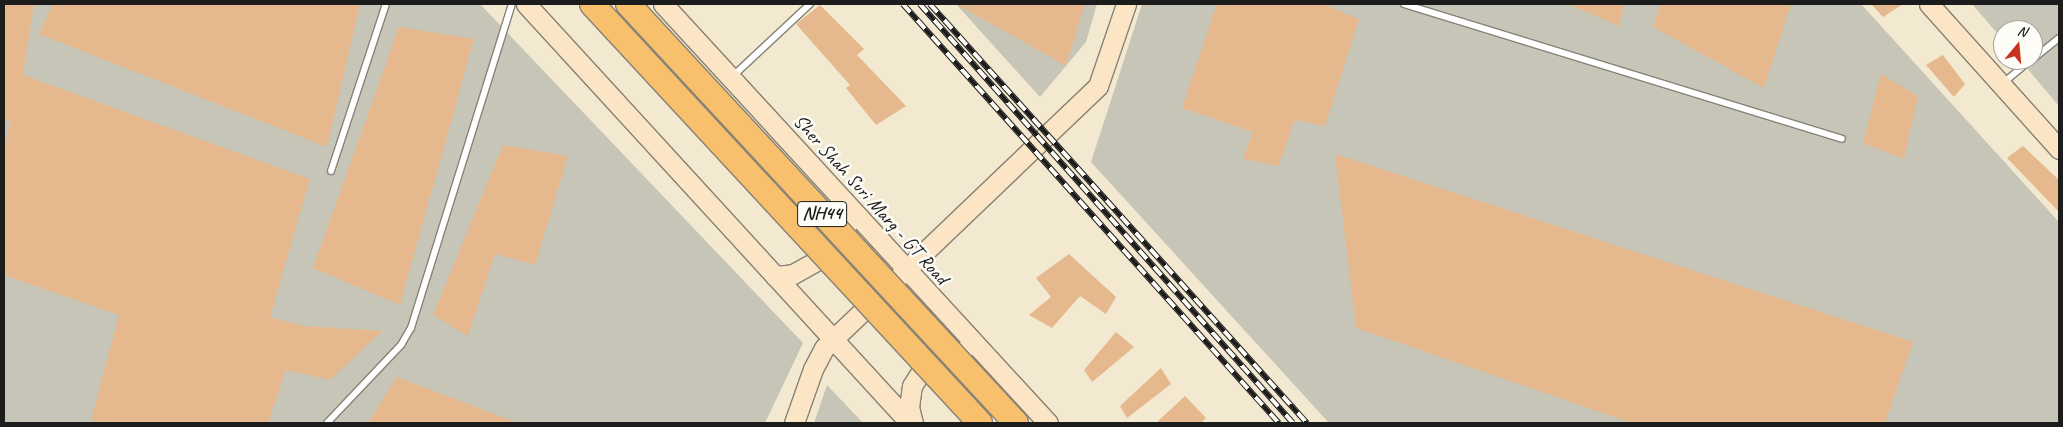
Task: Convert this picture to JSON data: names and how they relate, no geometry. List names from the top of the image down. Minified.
{"streets":{"highway":["NH44"],"street":["Sher Shah Suri Marg - GT Road"]},"north":"top"}
